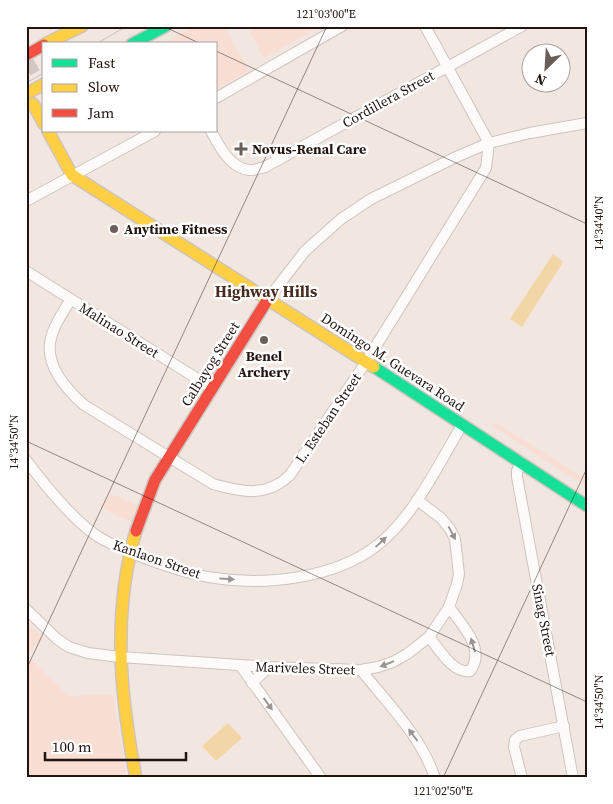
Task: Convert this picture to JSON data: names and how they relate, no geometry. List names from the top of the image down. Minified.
{"streets":{"main road":["Domingo M. Guevara Road","Calbayog Street"],"street":["Cordillera Street","Malinao Street","L. Esteban Street","Kanlaon Street","Sinag Street","Mariveles Street"]},"crossings":[["Malinao Street","Calbayog Street"],["Malinao Street","L. Esteban Street"],["Domingo M. Guevara Road","Calbayog Street"],["Domingo M. Guevara Road","L. Esteban Street"],["Domingo M. Guevara Road","Kanlaon Street"],["Domingo M. Guevara Road","Sinag Street"],["Calbayog Street","L. Esteban Street"],["Calbayog Street","Kanlaon Street"],["Calbayog Street","Mariveles Street"],["Kanlaon Street","Mariveles Street"]],"one_way":["Kanlaon Street"],"districts":["Highway Hills"],"places":{"health":["Novus-Renal Care"],"other":["Anytime Fitness","Benel Archery"]},"legend":["Fast","Slow","Jam"],"scale_bar":"100 m","north":"bottom left","coordinates":["121°03'00\"E","14°34'40\"N","14°34'50\"N","121°02'50\"E"]}
